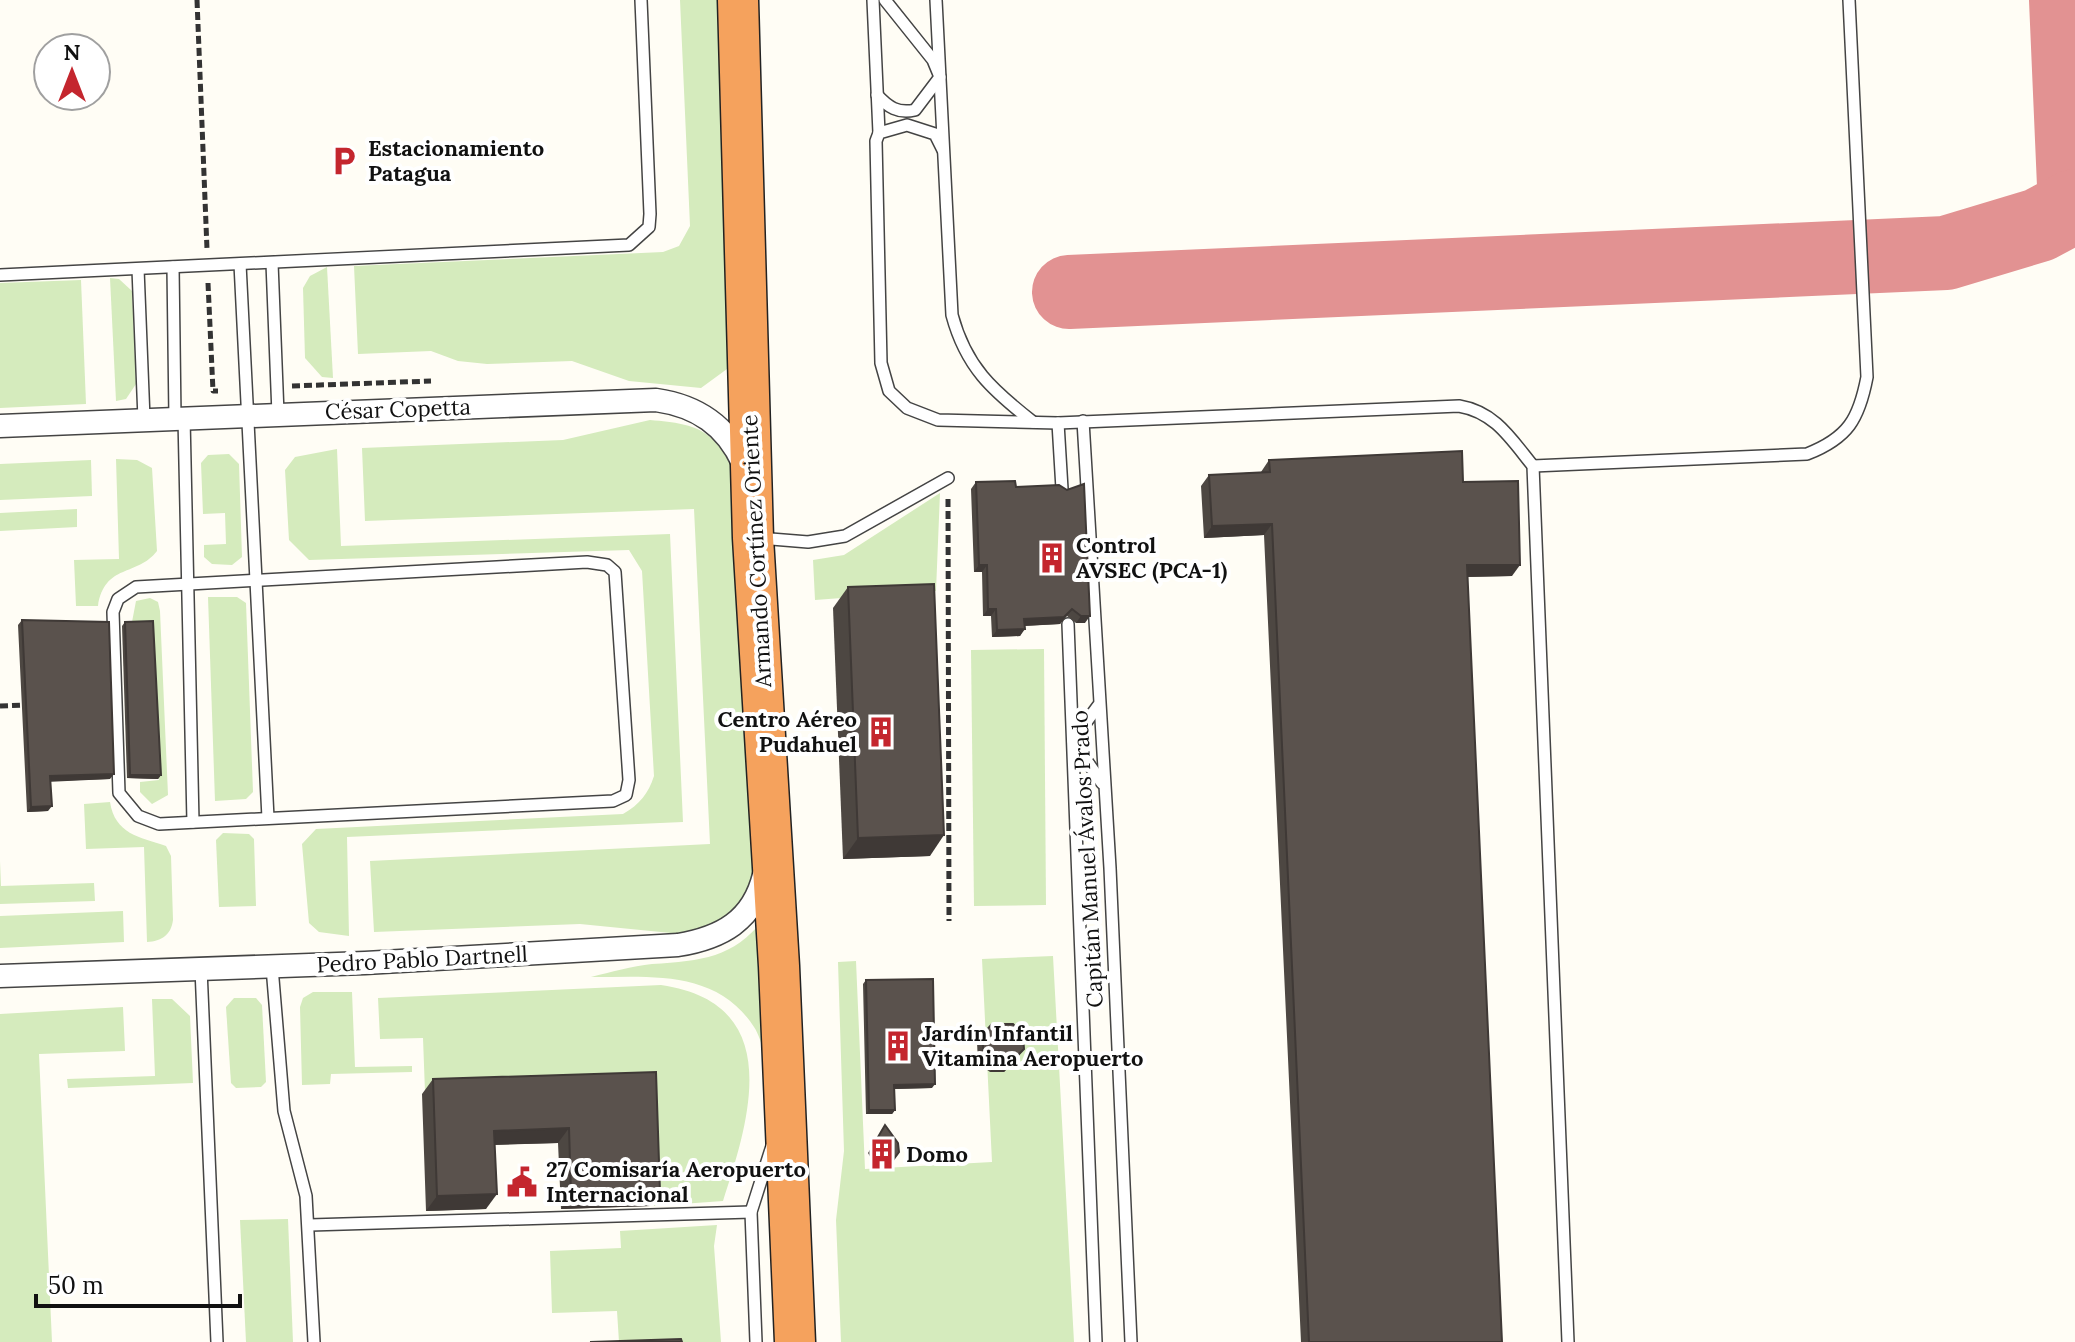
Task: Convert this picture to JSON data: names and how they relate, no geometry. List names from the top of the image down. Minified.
{"streets":{"highway":["Armando Cortínez Oriente"],"street":["César Copetta","Pedro Pablo Dartnell"],"lane":["Capitán Manuel Ávalos Prado"]},"crossings":[["César Copetta","Armando Cortínez Oriente"],["Armando Cortínez Oriente","Pedro Pablo Dartnell"]],"places":{"parking":["Estacionamiento Patagua"],"building":["Control AVSEC (PCA-1)","Centro Aéreo Pudahuel","Jardín Infantil Vitamina Aeropuerto","Domo"],"public building":["27 Comisaría Aeropuerto Internacional"]},"scale_bar":"50 m","north":"top"}
